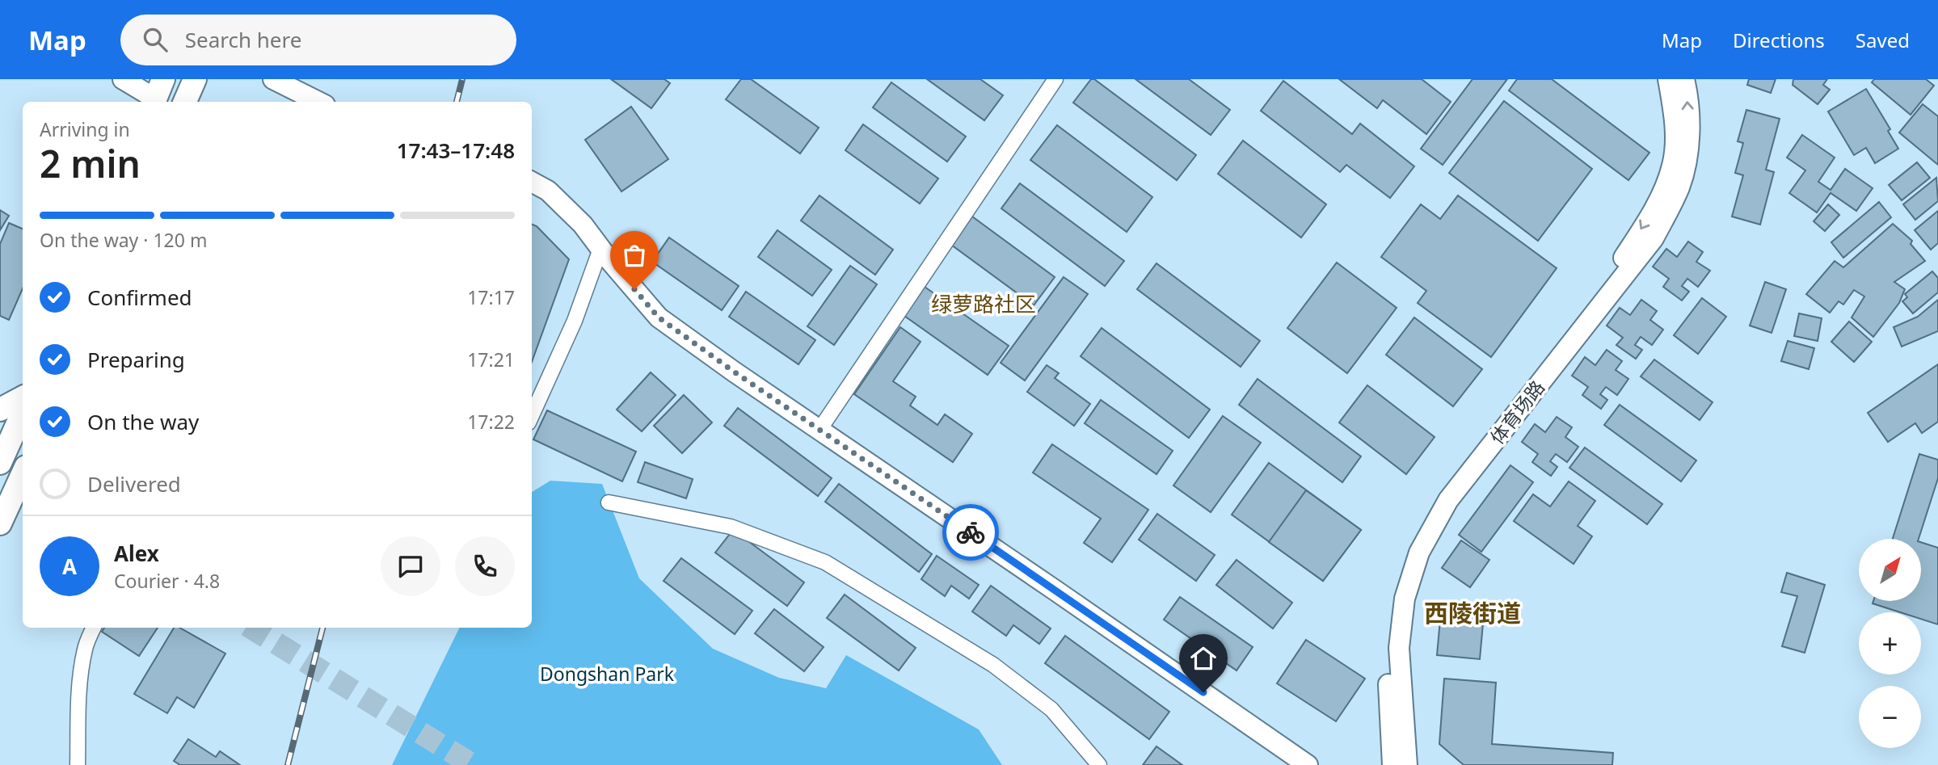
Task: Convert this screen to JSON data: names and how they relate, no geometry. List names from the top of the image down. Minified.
{"streets":{"main road":["体育场路"]},"districts":["绿萝路社区","西陵街道"],"parks":["Dongshan Park"],"north":"top right","page":{"header":"Map","search":"Search here","nav":["Map","Directions","Saved"],"heading":["2 min","Arriving in","17:43–17:48"],"panel":["Alex","Courier · 4.8"],"bar":"On the way · 120 m","list":[["Confirmed","17:17"],["Preparing","17:21"],["On the way","17:22"],"Delivered"],"round":"A","map_buttons":["+","−"]}}
